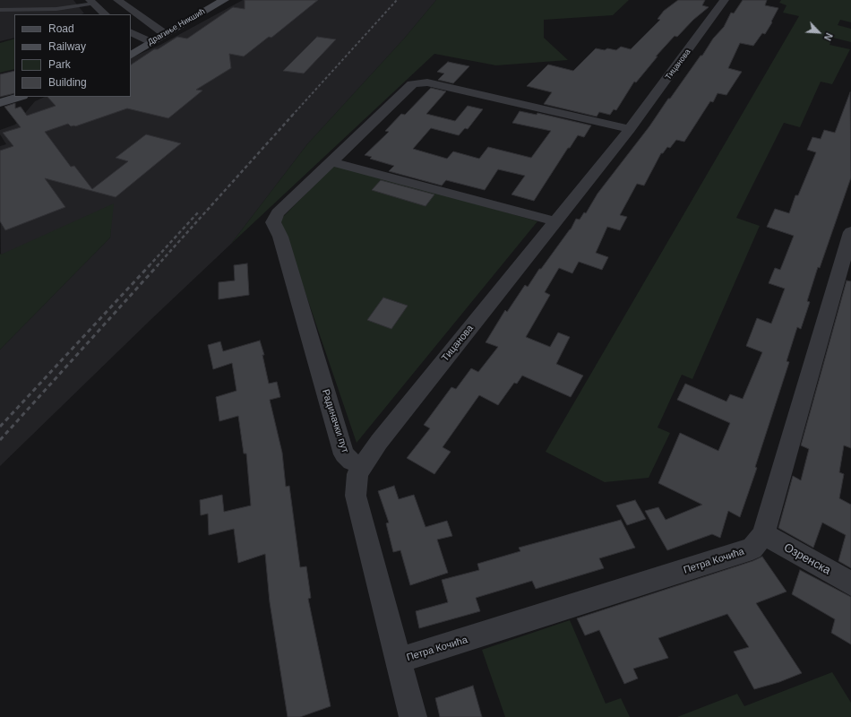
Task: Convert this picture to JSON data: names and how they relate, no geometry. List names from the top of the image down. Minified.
{"streets":{"street":["Драгиње Никшић","Тицанова","Радиначки пут","Озренска","Петра Кочића"]},"crossings":[["Тицанова","Радиначки пут"],["Озренска","Петра Кочића"]],"legend":["Road","Railway","Park","Building"],"north":"bottom right"}
